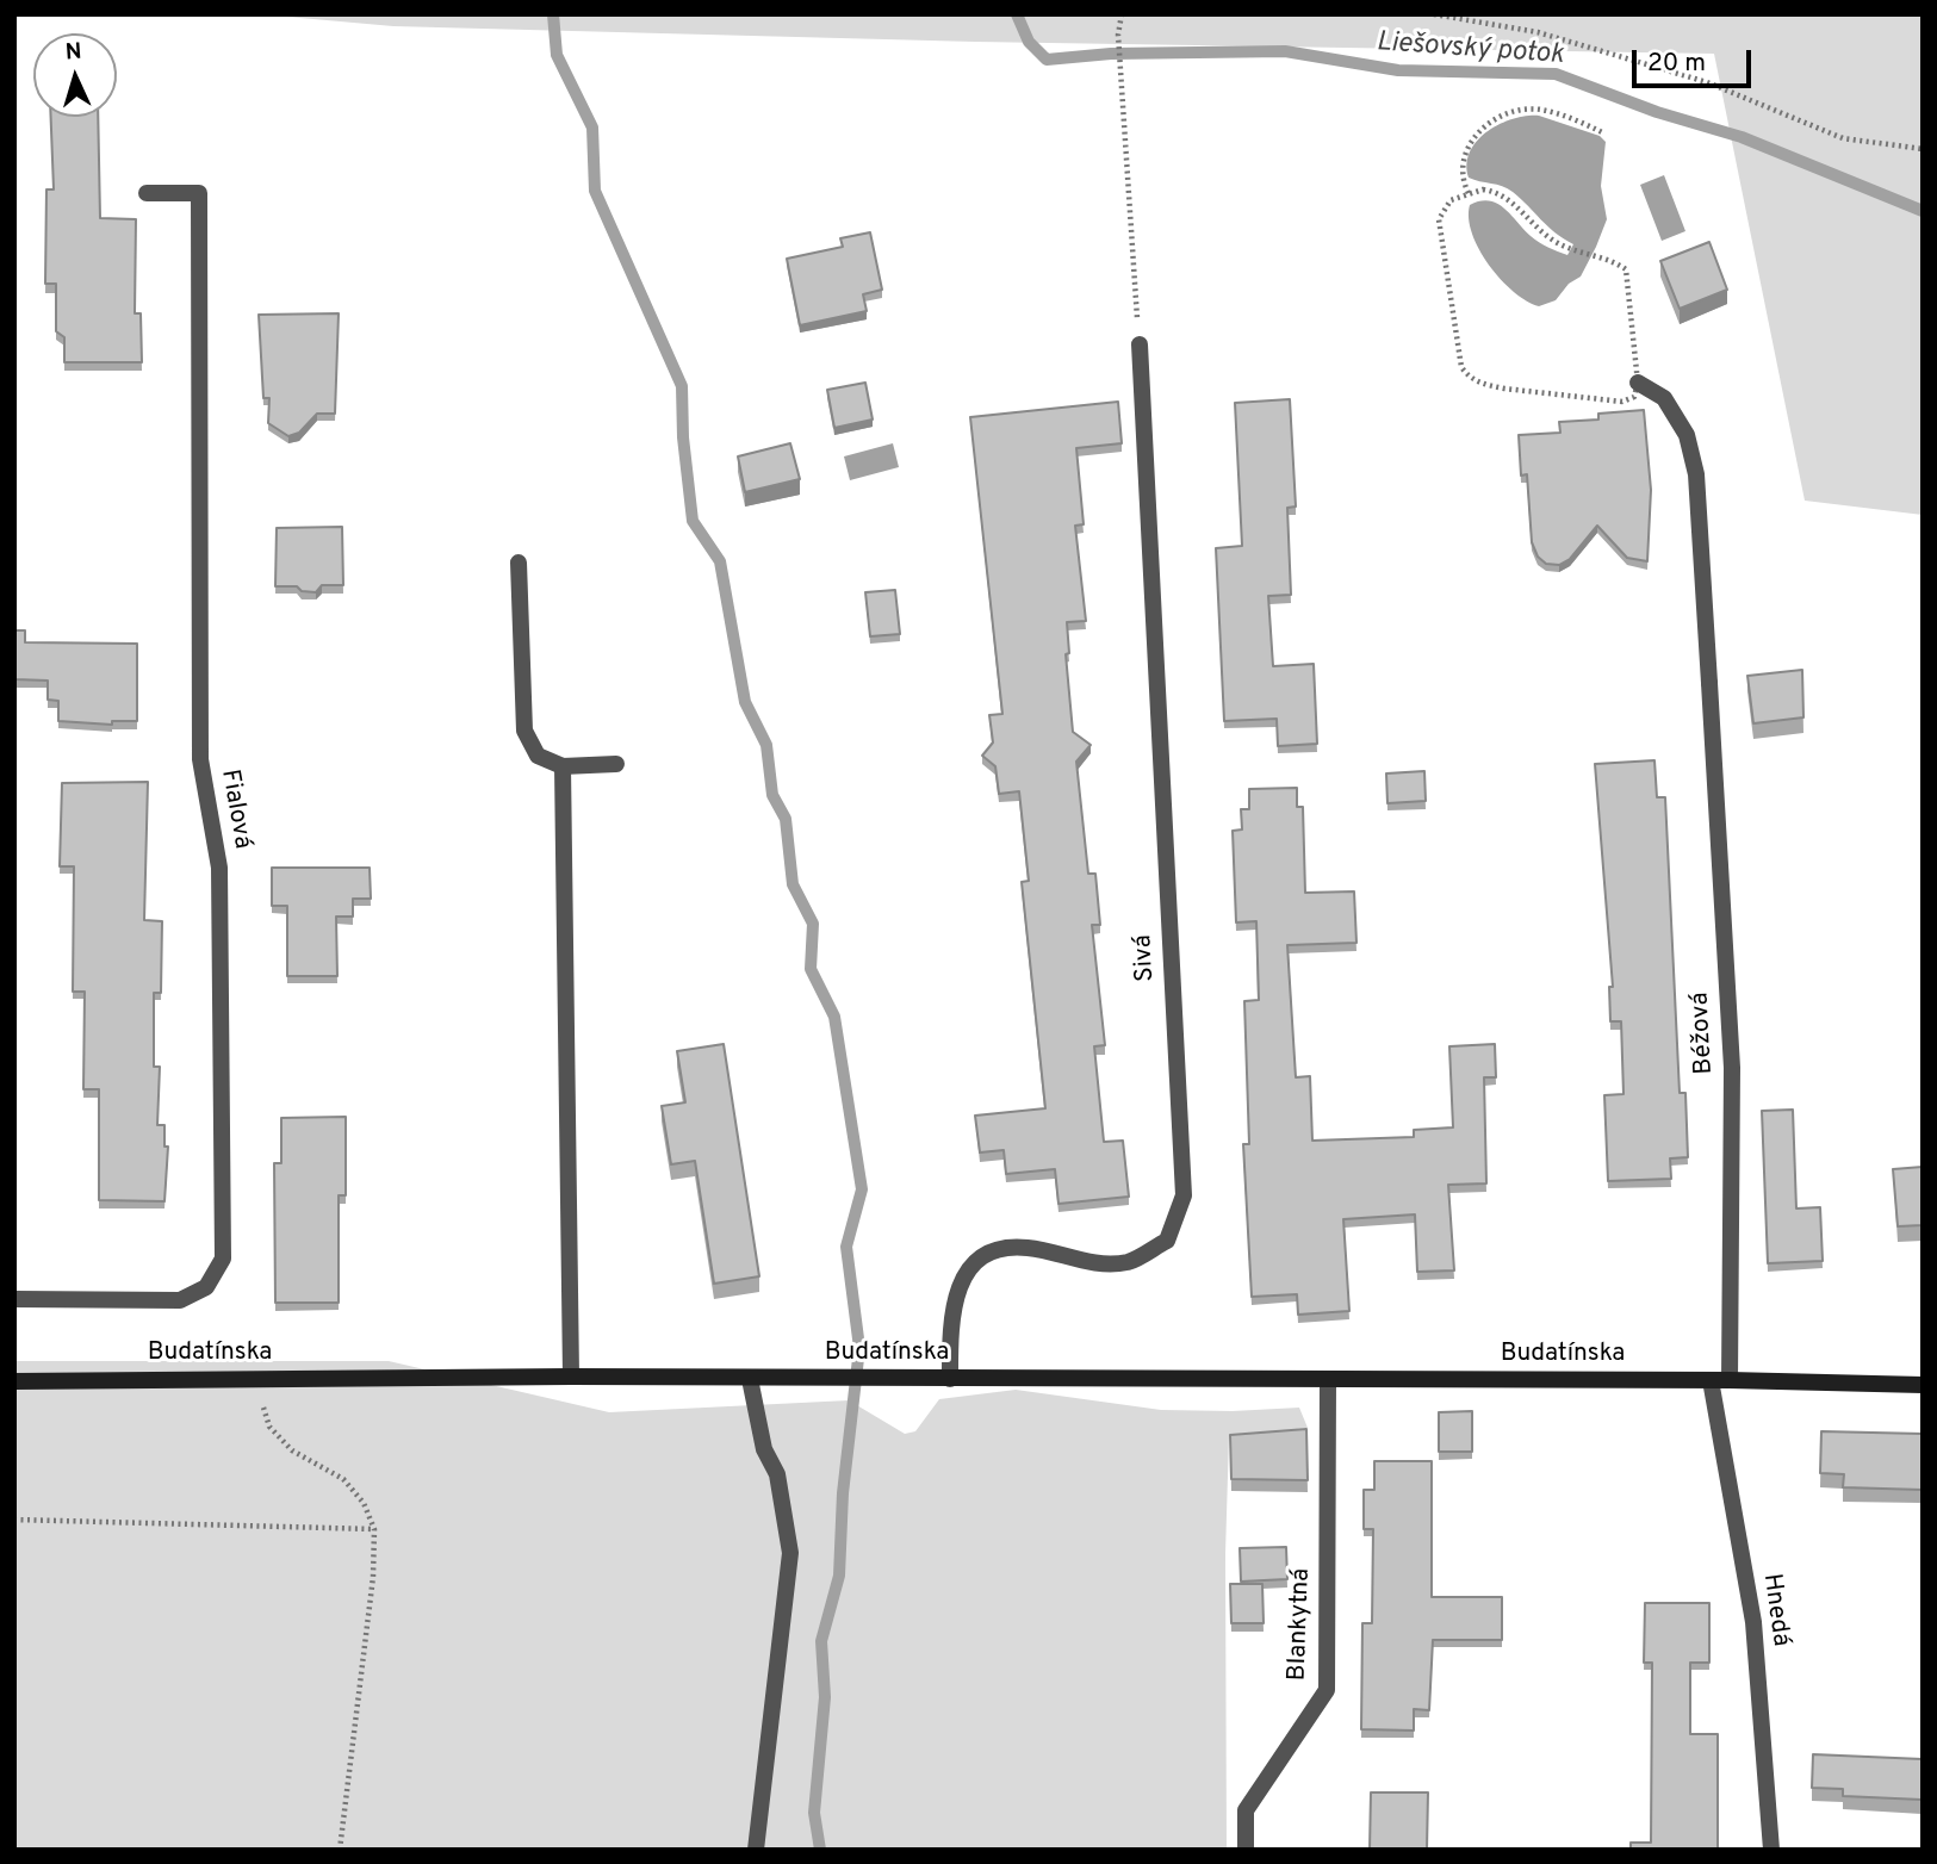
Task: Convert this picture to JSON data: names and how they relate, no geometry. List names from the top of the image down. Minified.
{"streets":{"street":["Fialová","Sivá","Béžová","Budatínska","Hnedá","Blankytná"]},"crossings":[["Sivá","Budatínska"],["Béžová","Budatínska"],["Budatínska","Hnedá"],["Budatínska","Blankytná"]],"water":["Liešovský potok"],"scale_bar":"20 m","north":"top"}
